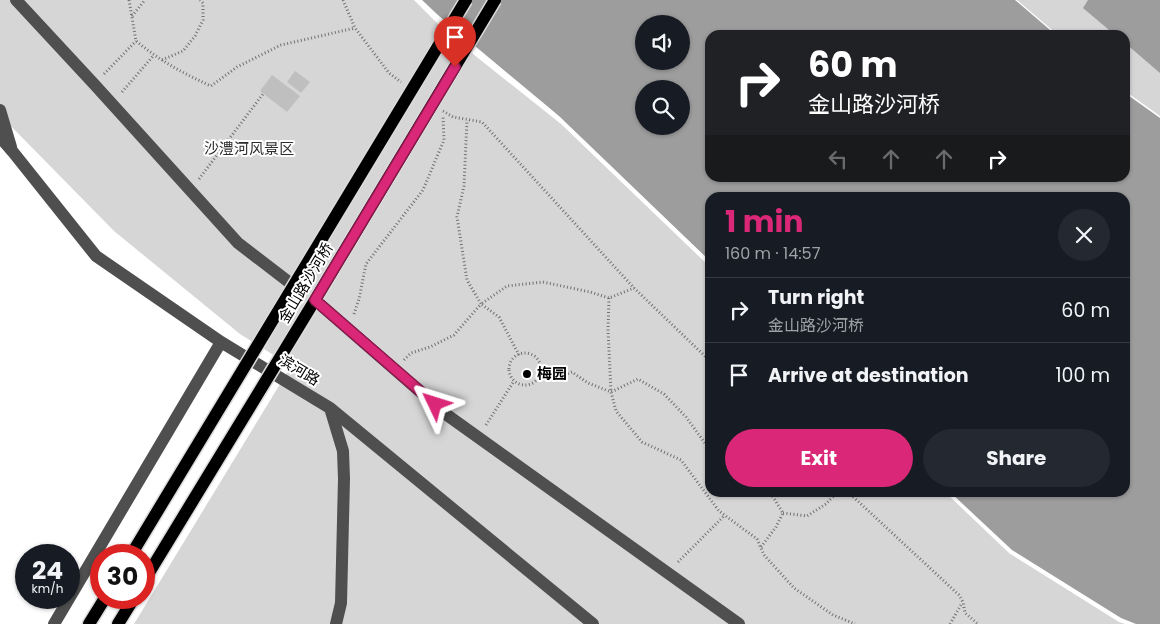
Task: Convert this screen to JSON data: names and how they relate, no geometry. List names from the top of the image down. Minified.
{"streets":{"main road":["金山路沙河桥"],"street":["滨河路"]},"parks":["沙澧河风景区"],"places":["梅园"],"page":{"turn":["60 m","金山路沙河桥"],"heading":["1 min","160 m · 14:57"],"list":[{"name":"Turn right","note":"金山路沙河桥","value":"60 m"},{"name":"Arrive at destination","value":"100 m"}],"buttons":["Exit","Share"],"speed":"24 km/h","limit":"30"}}
